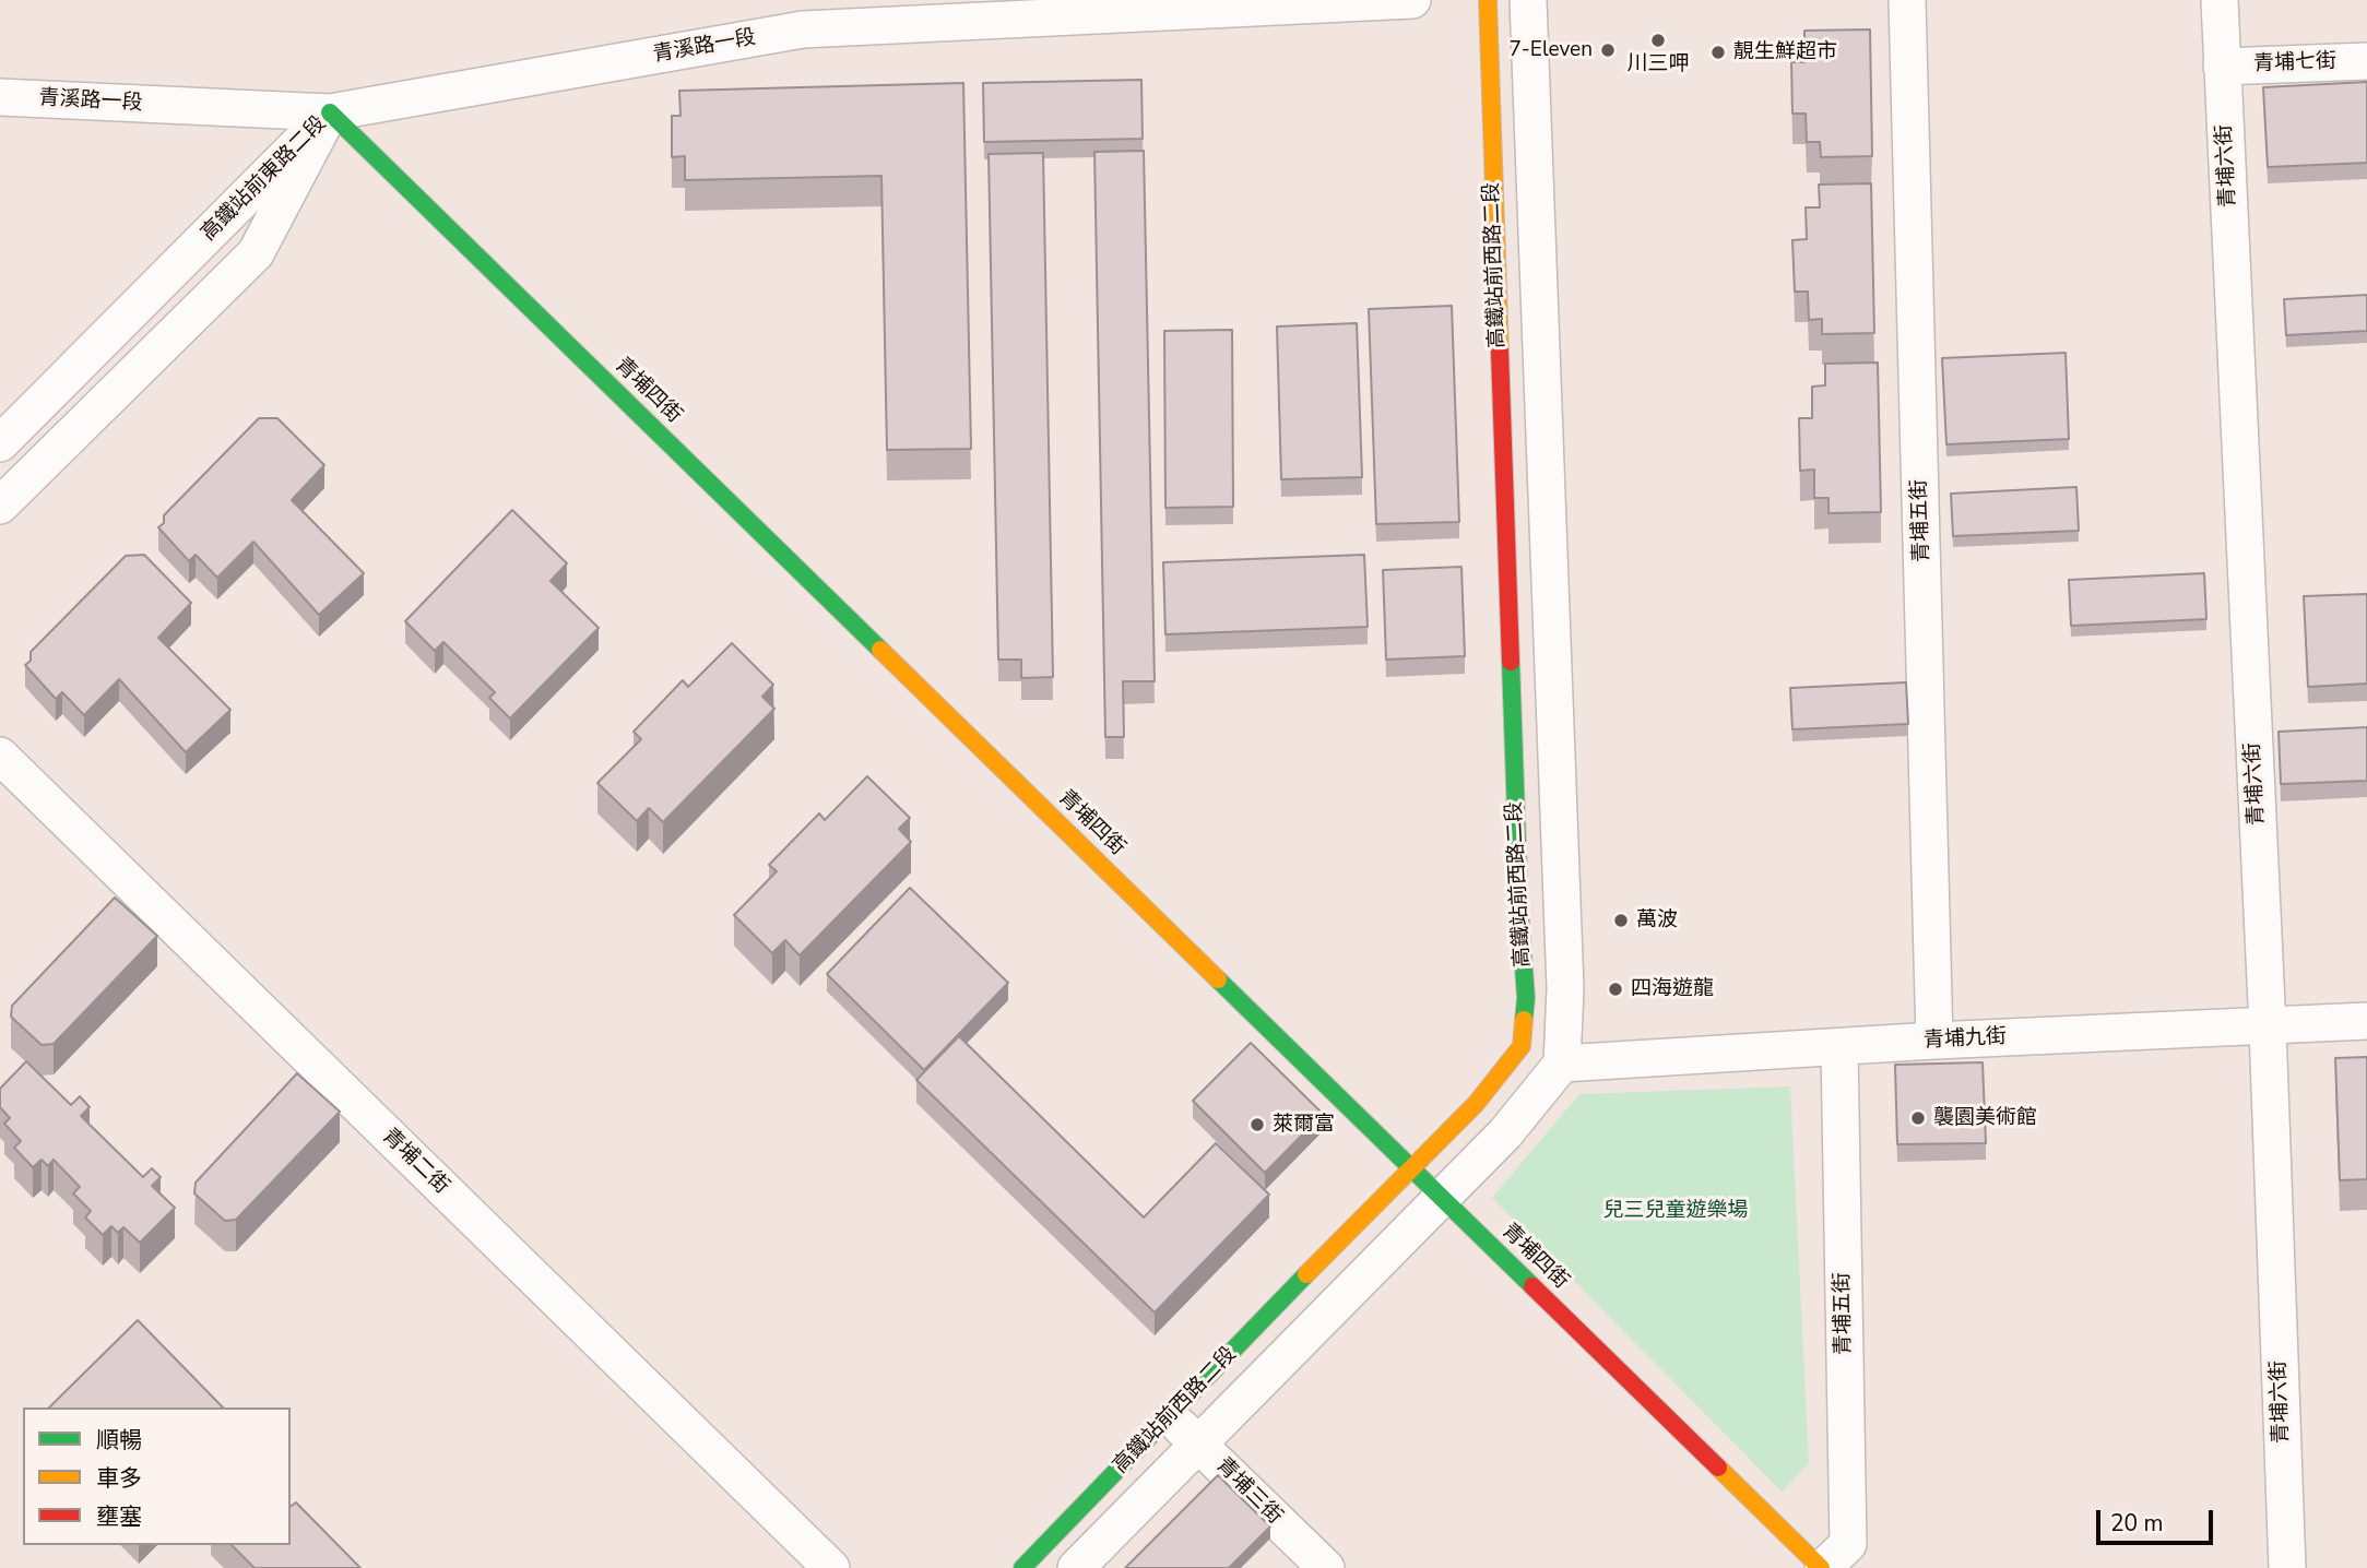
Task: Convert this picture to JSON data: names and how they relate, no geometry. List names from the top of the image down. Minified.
{"streets":{"street":["青溪路一段","青埔七街","青埔六街","高鐵站前東路二段","高鐵站前西路二段","青埔四街","青埔五街","青埔九街","青埔二街","青埔三街"]},"crossings":[["青溪路一段","高鐵站前東路二段"],["青溪路一段","青埔四街"],["青埔七街","青埔六街"],["青埔六街","青埔九街"],["高鐵站前東路二段","青埔四街"],["高鐵站前西路二段","青埔四街"],["高鐵站前西路二段","青埔九街"],["高鐵站前西路二段","青埔三街"],["青埔四街","青埔五街"],["青埔五街","青埔九街"]],"parks":["兒三兒童遊樂場"],"places":["川三呷","7-Eleven","靚生鮮超市","萬波","四海遊龍","襲園美術館","萊爾富"],"legend":["順暢","車多","壅塞"],"scale_bar":"20 m"}
